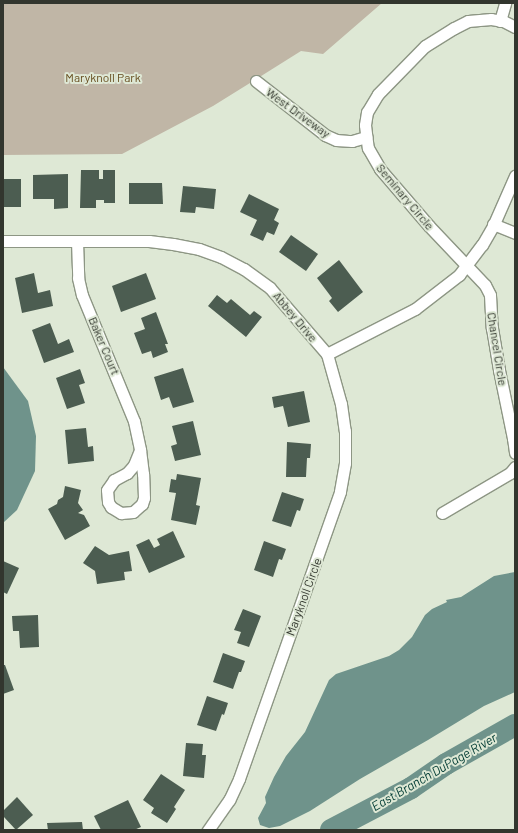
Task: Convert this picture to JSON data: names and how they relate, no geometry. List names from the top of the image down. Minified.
{"streets":{"street":["West Driveway","Seminary Circle","Abbey Drive","Baker Court","Chancel Circle","Maryknoll Circle"]},"crossings":[["West Driveway","Seminary Circle"],["Seminary Circle","Abbey Drive"],["Seminary Circle","Chancel Circle"],["Abbey Drive","Baker Court"],["Abbey Drive","Chancel Circle"],["Abbey Drive","Maryknoll Circle"]],"water":["East Branch DuPage River"],"parks":["Maryknoll Park"]}
